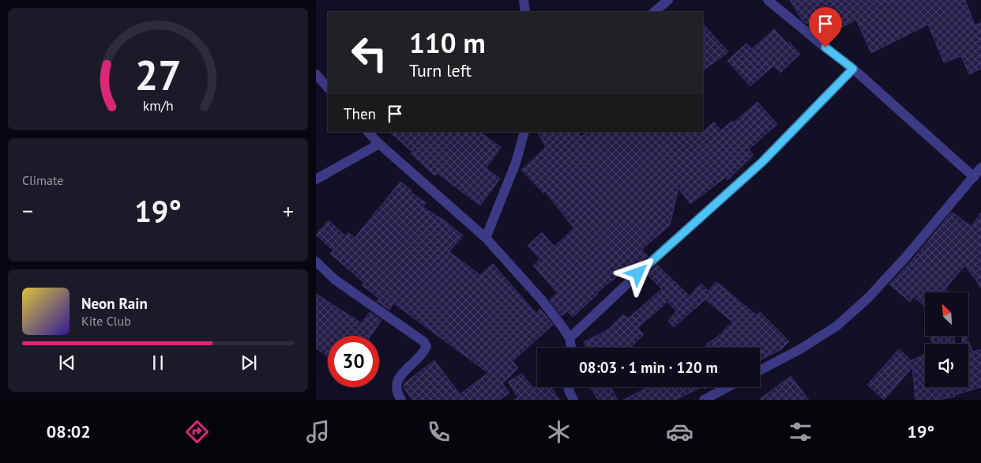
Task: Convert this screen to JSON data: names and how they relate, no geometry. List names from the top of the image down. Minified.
{"north":"top left","page":{"turn":["110 m","Turn left"],"then":"Then","tile":"Climate","heat":["−","19°","+"],"song":["Neon Rain","Kite Club"],"limit":"30","trip":"08:03 · 1 min · 120 m","tabs":["08:02","19°"],"gauge":["27","km/h"]}}
